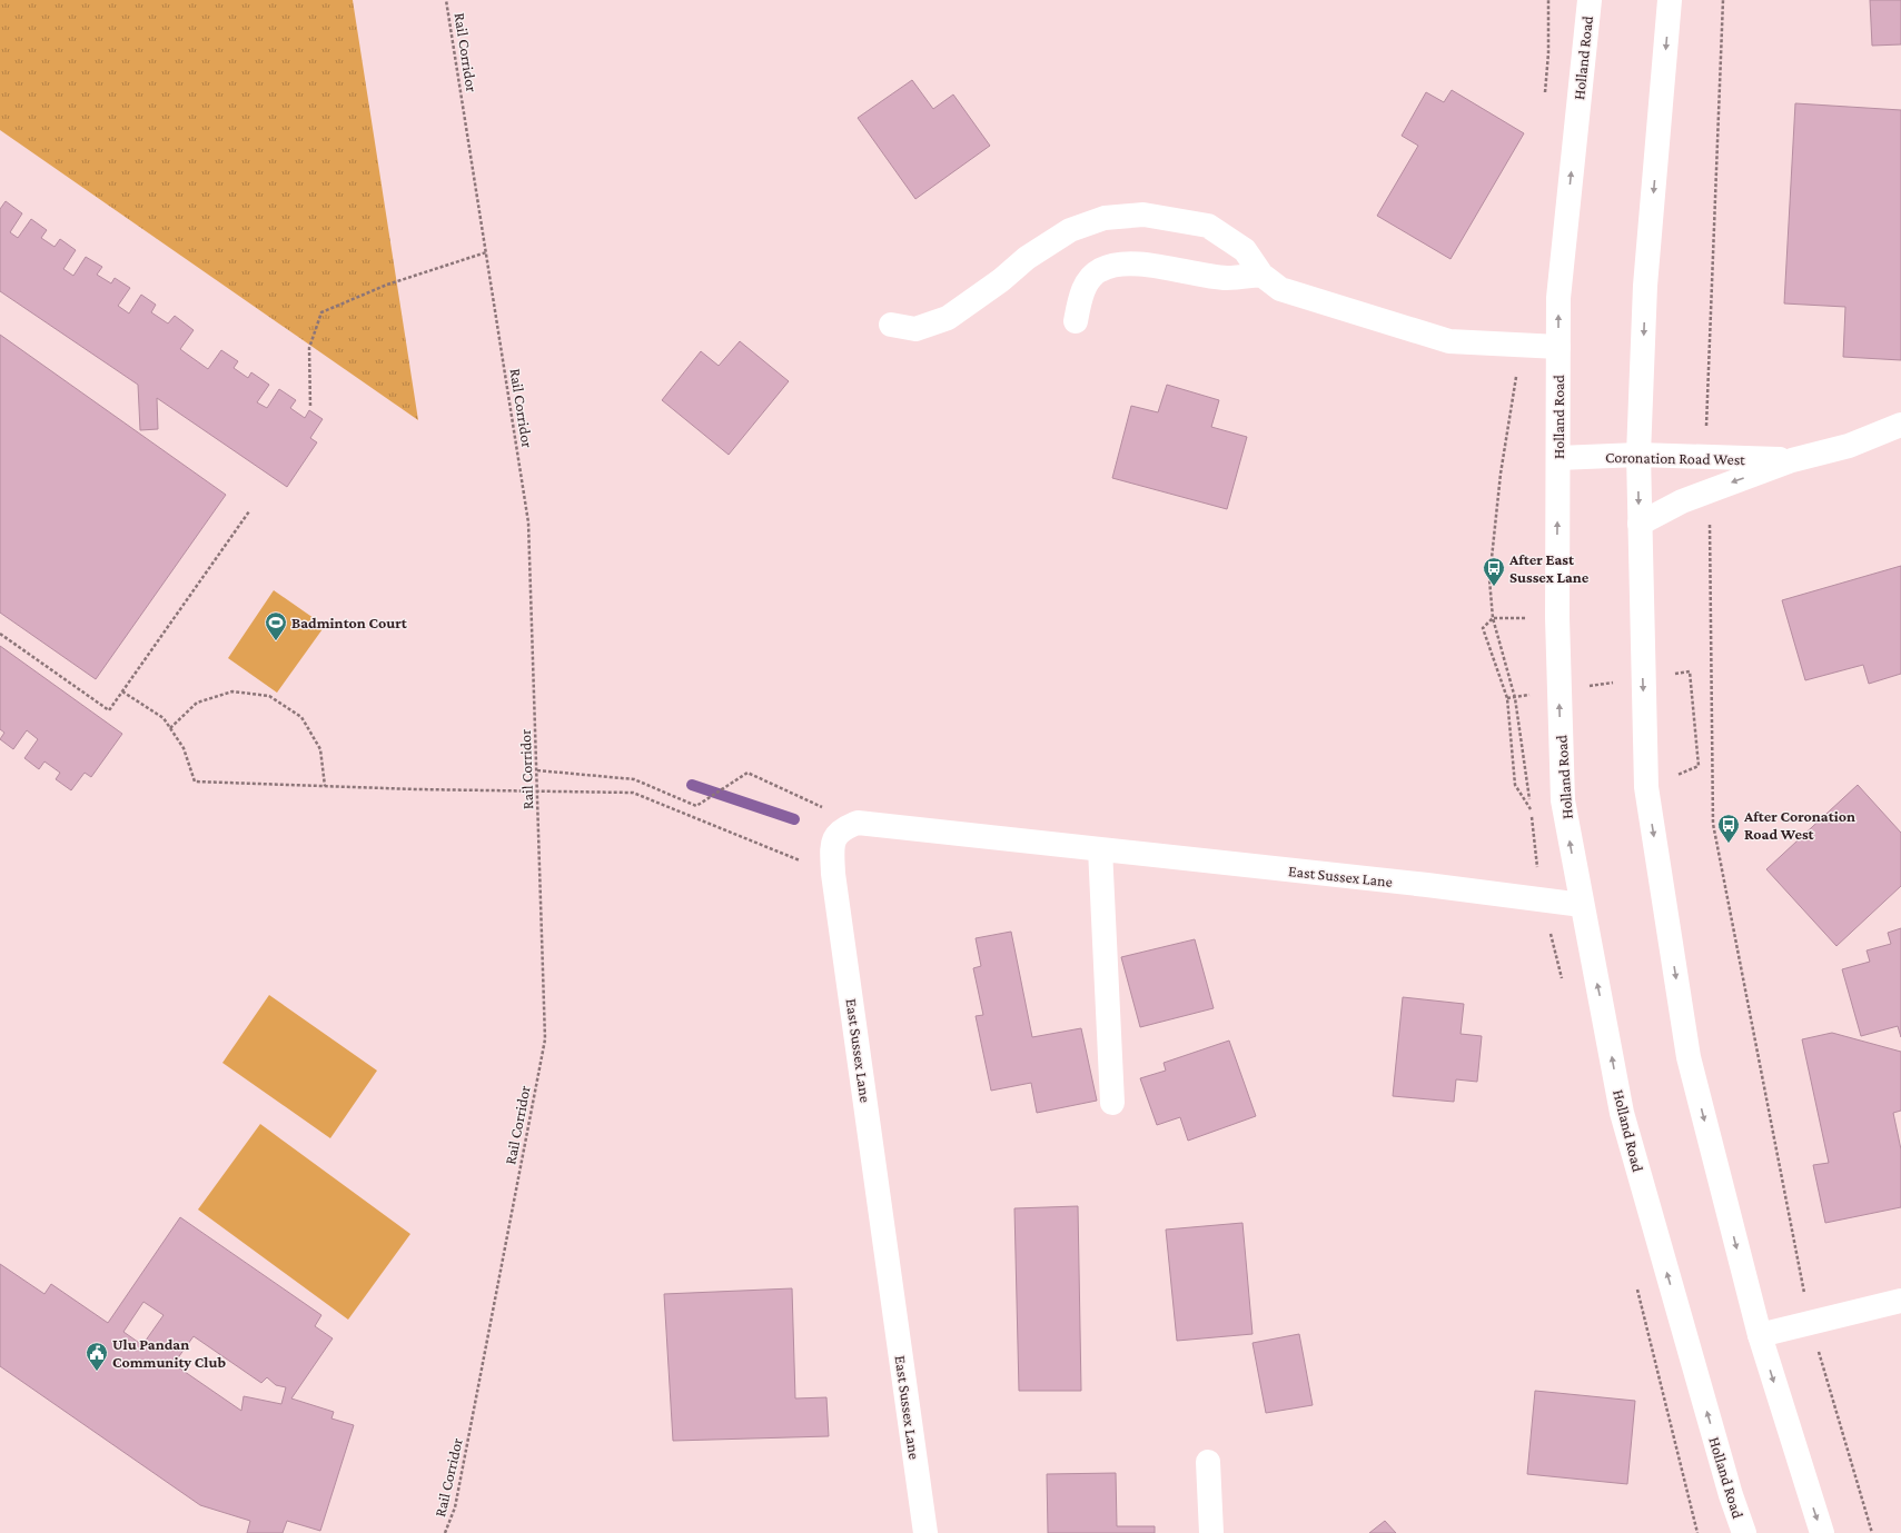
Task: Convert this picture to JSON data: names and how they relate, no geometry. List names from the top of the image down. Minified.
{"streets":{"street":["Holland Road","Coronation Road West","East Sussex Lane"],"path":["Rail Corridor"]},"crossings":[["Holland Road","Coronation Road West"],["Holland Road","East Sussex Lane"]],"places":{"bus stop":["After East Sussex Lane","After Coronation Road West"],"sports":["Badminton Court"],"public building":["Ulu Pandan Community Club"]}}
